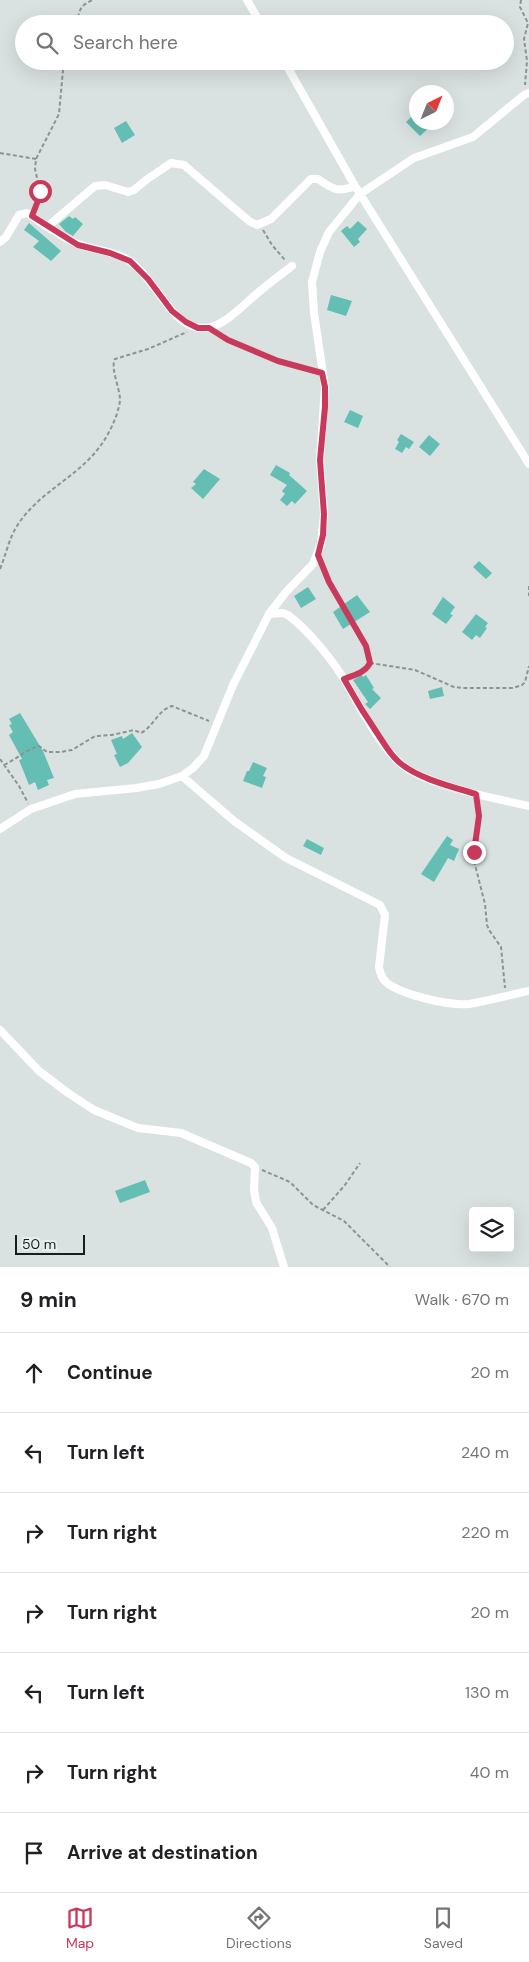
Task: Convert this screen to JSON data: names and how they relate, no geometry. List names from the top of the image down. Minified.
{"scale_bar":"50 m","north":"top right","page":{"search":"Search here","scale":"50 m","heading":["9 min","Walk · 670 m"],"list":[["Continue","20 m"],["Turn left","240 m"],["Turn right","220 m"],["Turn right","20 m"],["Turn left","130 m"],["Turn right","40 m"],"Arrive at destination"],"nav":["Map","Directions","Saved"]}}
